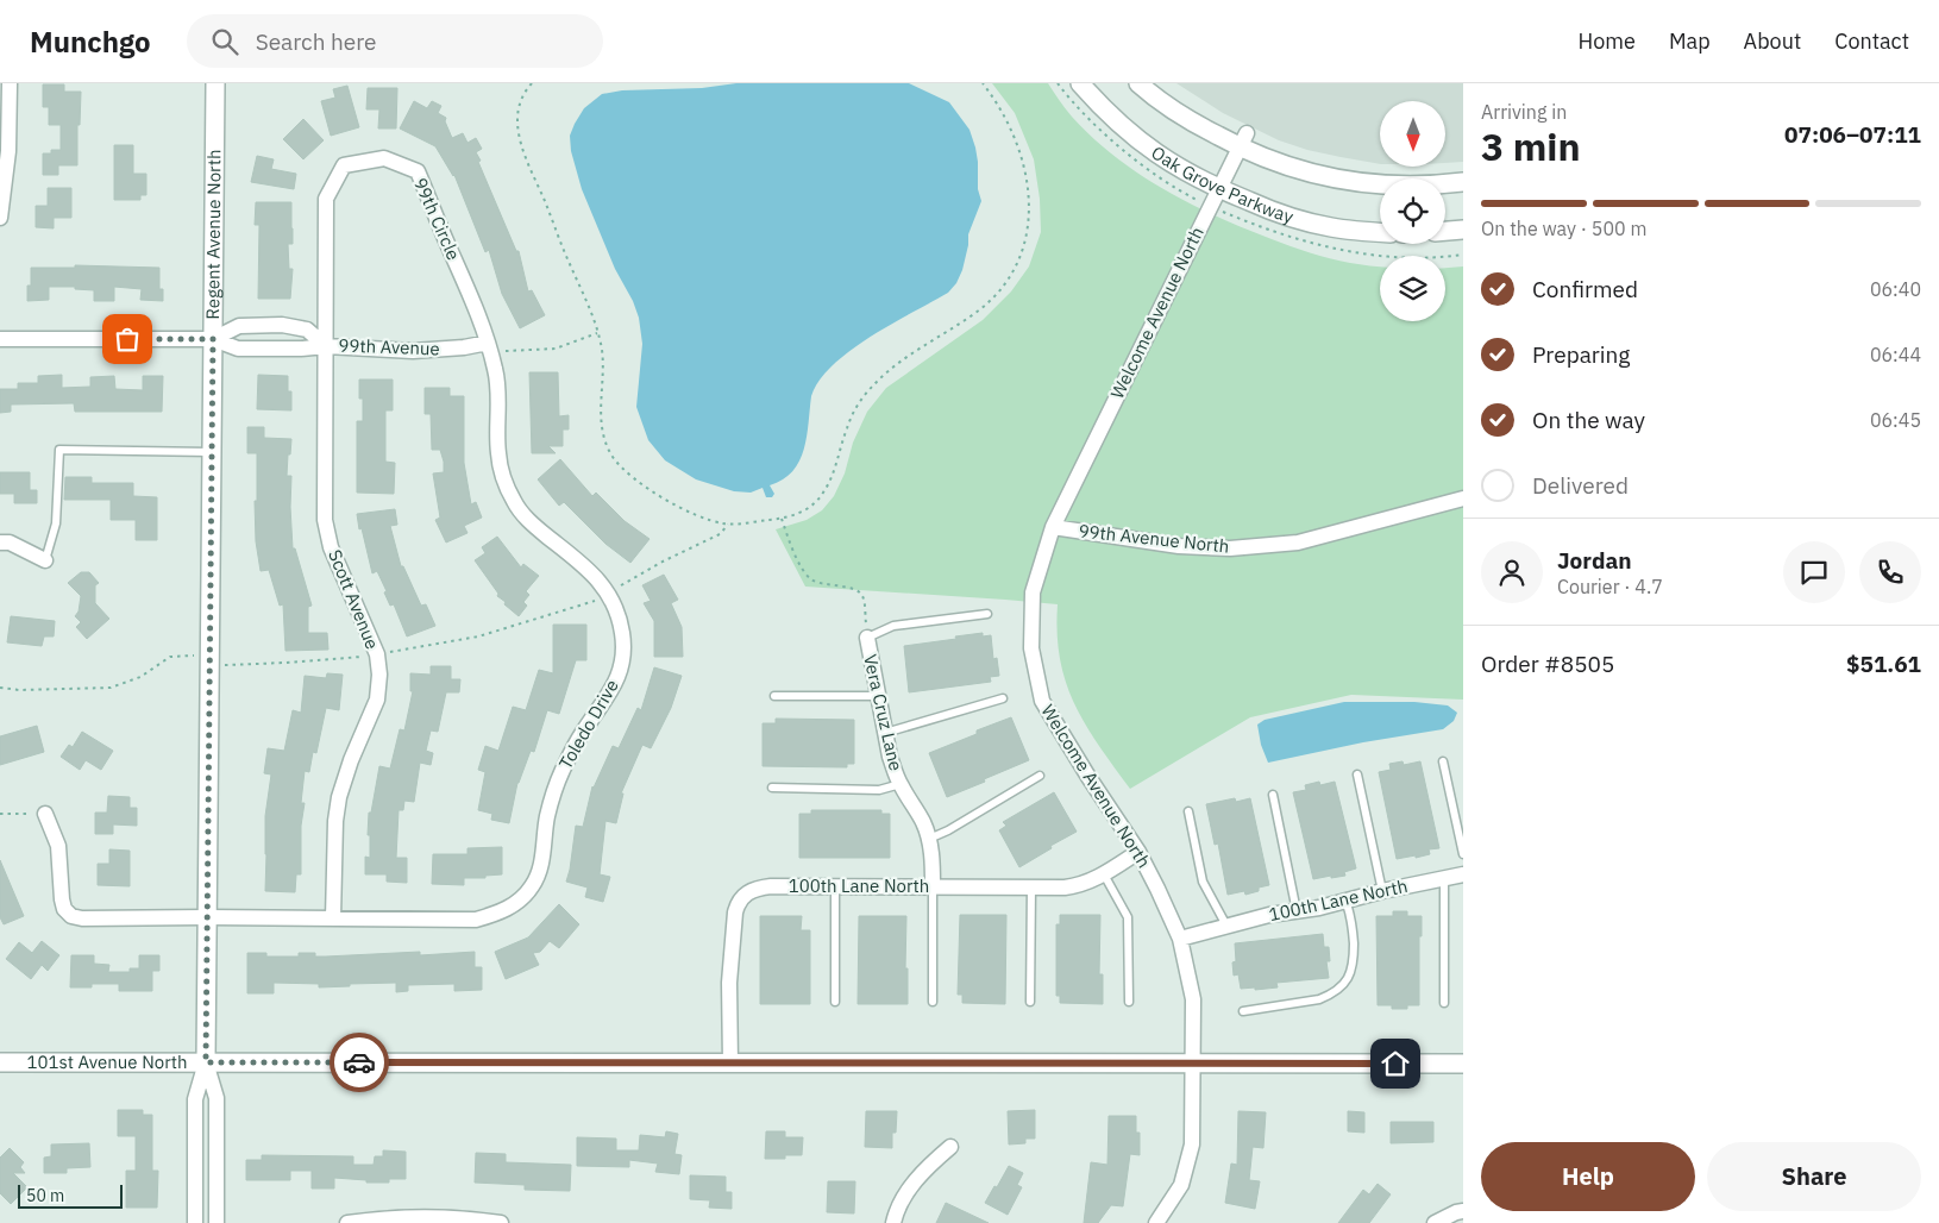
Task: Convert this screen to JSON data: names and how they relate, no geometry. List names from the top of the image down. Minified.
{"streets":{"street":["Oak Grove Parkway","99th Circle","Regent Avenue North","Welcome Avenue North","99th Avenue","99th Avenue North","Scott Avenue","Vera Cruz Lane","Toledo Drive","100th Lane North","101st Avenue North"]},"crossings":[["Oak Grove Parkway","Welcome Avenue North"],["99th Circle","99th Avenue"],["99th Circle","Scott Avenue"],["99th Circle","Toledo Drive"],["Regent Avenue North","99th Avenue"],["Regent Avenue North","Toledo Drive"],["Regent Avenue North","101st Avenue North"],["Welcome Avenue North","99th Avenue North"],["Welcome Avenue North","100th Lane North"],["Welcome Avenue North","101st Avenue North"],["99th Avenue","Scott Avenue"],["99th Avenue","Toledo Drive"],["Scott Avenue","Toledo Drive"],["Vera Cruz Lane","100th Lane North"],["100th Lane North","101st Avenue North"]],"scale_bar":"50 m","north":"bottom","page":{"header":"Munchgo","search":"Search here","nav":["Home","Map","About","Contact"],"heading":["3 min","Arriving in","07:06–07:11"],"panel":["Jordan","Courier · 4.7","Order #8505","$51.61"],"bar":"On the way · 500 m","list":[["Confirmed","06:40"],["Preparing","06:44"],["On the way","06:45"],"Delivered"],"buttons":["Help","Share"],"scale":"50 m"}}
